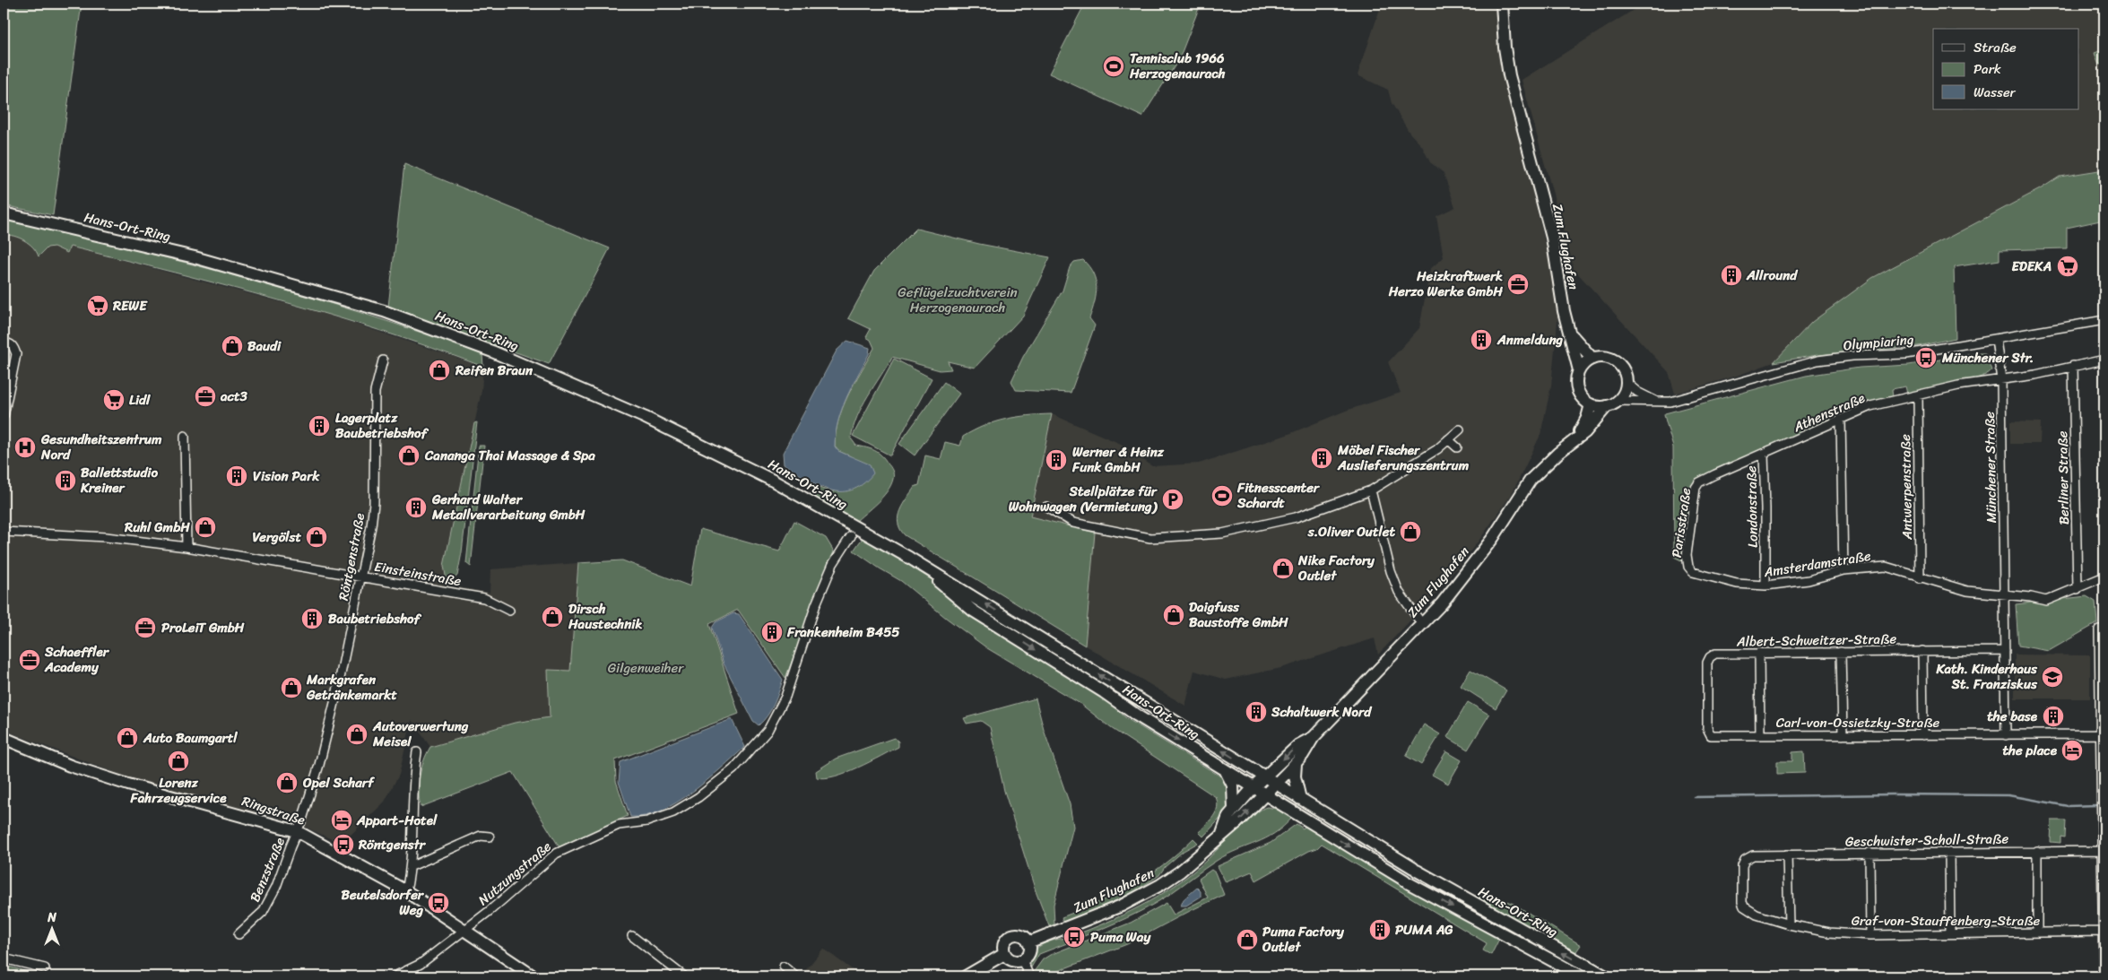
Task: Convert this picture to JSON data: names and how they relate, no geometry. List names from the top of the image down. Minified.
{"streets":{"main road":["Hans-Ort-Ring","Zum Flughafen","Ringstraße"],"street":["Olympiaring","Athenstraße","Münchener Straße","Berliner Straße","Antwerpenstraße","Londonstraße","Parisstraße","Röntgenstraße","Amsterdamstraße","Einsteinstraße","Albert-Schweitzer-Straße","Carl-von-Ossietzky-Straße","Geschwister-Scholl-Straße","Benzstraße","Nutzungstraße","Graf-von-Stauffenberg-Straße"]},"crossings":[["Hans-Ort-Ring","Zum Flughafen"],["Zum Flughafen","Olympiaring"],["Olympiaring","Münchener Straße"],["Athenstraße","Münchener Straße"],["Athenstraße","Berliner Straße"],["Athenstraße","Antwerpenstraße"],["Athenstraße","Londonstraße"],["Athenstraße","Parisstraße"],["Münchener Straße","Amsterdamstraße"],["Münchener Straße","Albert-Schweitzer-Straße"],["Münchener Straße","Carl-von-Ossietzky-Straße"],["Berliner Straße","Amsterdamstraße"],["Antwerpenstraße","Amsterdamstraße"],["Londonstraße","Amsterdamstraße"],["Parisstraße","Amsterdamstraße"],["Röntgenstraße","Einsteinstraße"],["Röntgenstraße","Ringstraße"],["Röntgenstraße","Benzstraße"],["Albert-Schweitzer-Straße","Carl-von-Ossietzky-Straße"],["Ringstraße","Benzstraße"],["Ringstraße","Nutzungstraße"],["Geschwister-Scholl-Straße","Graf-von-Stauffenberg-Straße"]],"parks":["Geflügelzuchtverein Herzogenaurach","Gilgenweiher"],"places":{"sports":["Tennisclub 1966 Herzogenaurach","Fitnesscenter Schardt"],"supermarket":["EDEKA","REWE","Lidl"],"building":["Allround","Anmeldung","Lagerplatz Baubetriebshof","Möbel Fischer Auslieferungszentrum","Werner & Heinz Funk GmbH","Vision Park","Ballettstudio Kreiner","Gerhard Walter Metallverarbeitung GmbH","Baubetriebshof","Frankenheim B455","Schaltwerk Nord","the base","PUMA AG"],"office":["Heizkraftwerk Herzo Werke GmbH","act3","ProLeiT GmbH","Schaeffler Academy"],"shop":["Baudi","Reifen Braun","Cananga Thai Massage & Spa","Ruhl GmbH","s.Oliver Outlet","Vergölst","Nike Factory Outlet","Daigfuss Baustoffe GmbH","Dirsch Haustechnik","Markgrafen Getränkemarkt","Autoverwertung Meisel","Auto Baumgartl","Lorenz Fahrzeugservice","Opel Scharf","Puma Factory Outlet"],"bus stop":["Münchener Str.","Röntgenstr","Beutelsdorfer Weg","Puma Way"],"hospital":["Gesundheitszentrum Nord"],"parking":["Stellplätze für Wohnwagen (Vermietung)"],"school or university":["Kath. Kinderhaus St. Franziskus"],"hotel":["the place","Appart-Hotel"]},"legend":["Straße","Park","Wasser"],"north":"top"}
